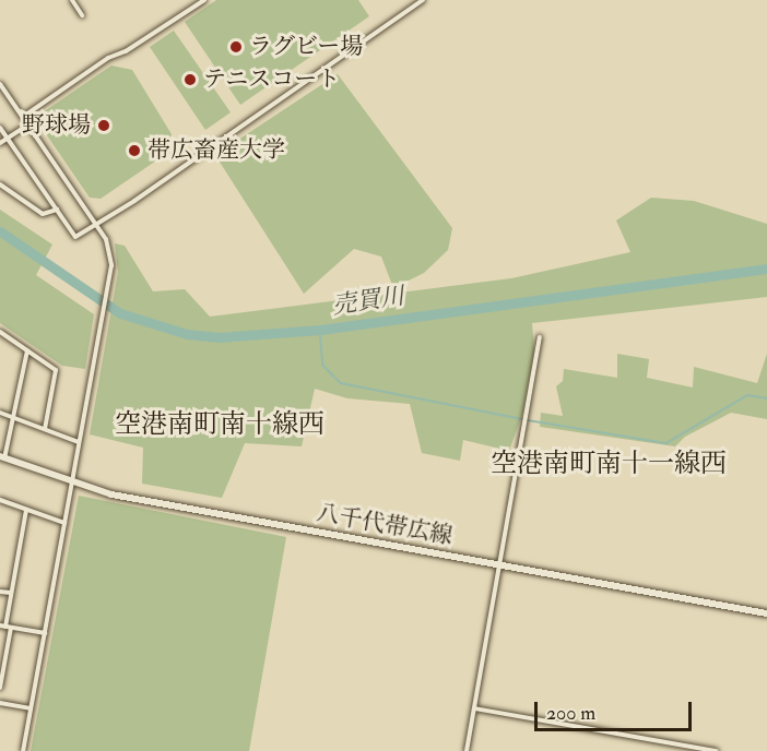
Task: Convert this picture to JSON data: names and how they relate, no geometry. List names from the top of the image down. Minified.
{"streets":{"main road":["八千代帯広線"]},"districts":["空港南町南十線西","空港南町南十一線西"],"water":["売買川"],"places":["ラグビー場","テニスコート","野球場","帯広畜産大学"],"scale_bar":"200 m"}
